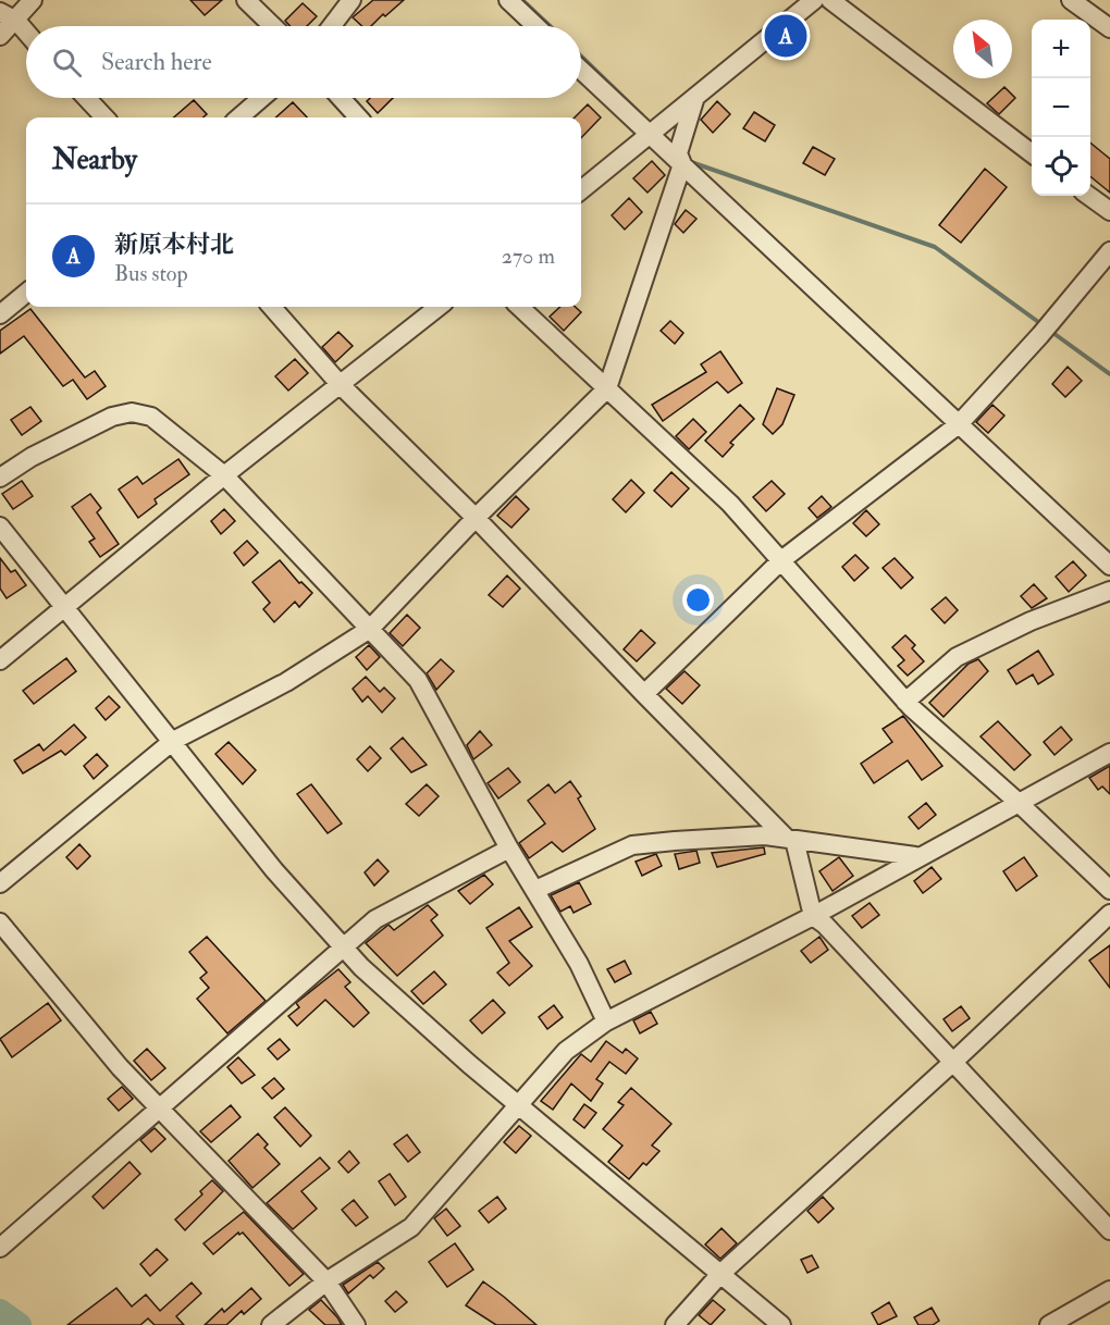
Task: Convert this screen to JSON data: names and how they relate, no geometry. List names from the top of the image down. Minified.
{"north":"top left","page":{"pins":"A","map_buttons":["+","−"],"search":"Search here","heading":"Nearby","list":[{"mark":"A","name":"新原本村北","note":"Bus stop","value":"270 m"}]}}
